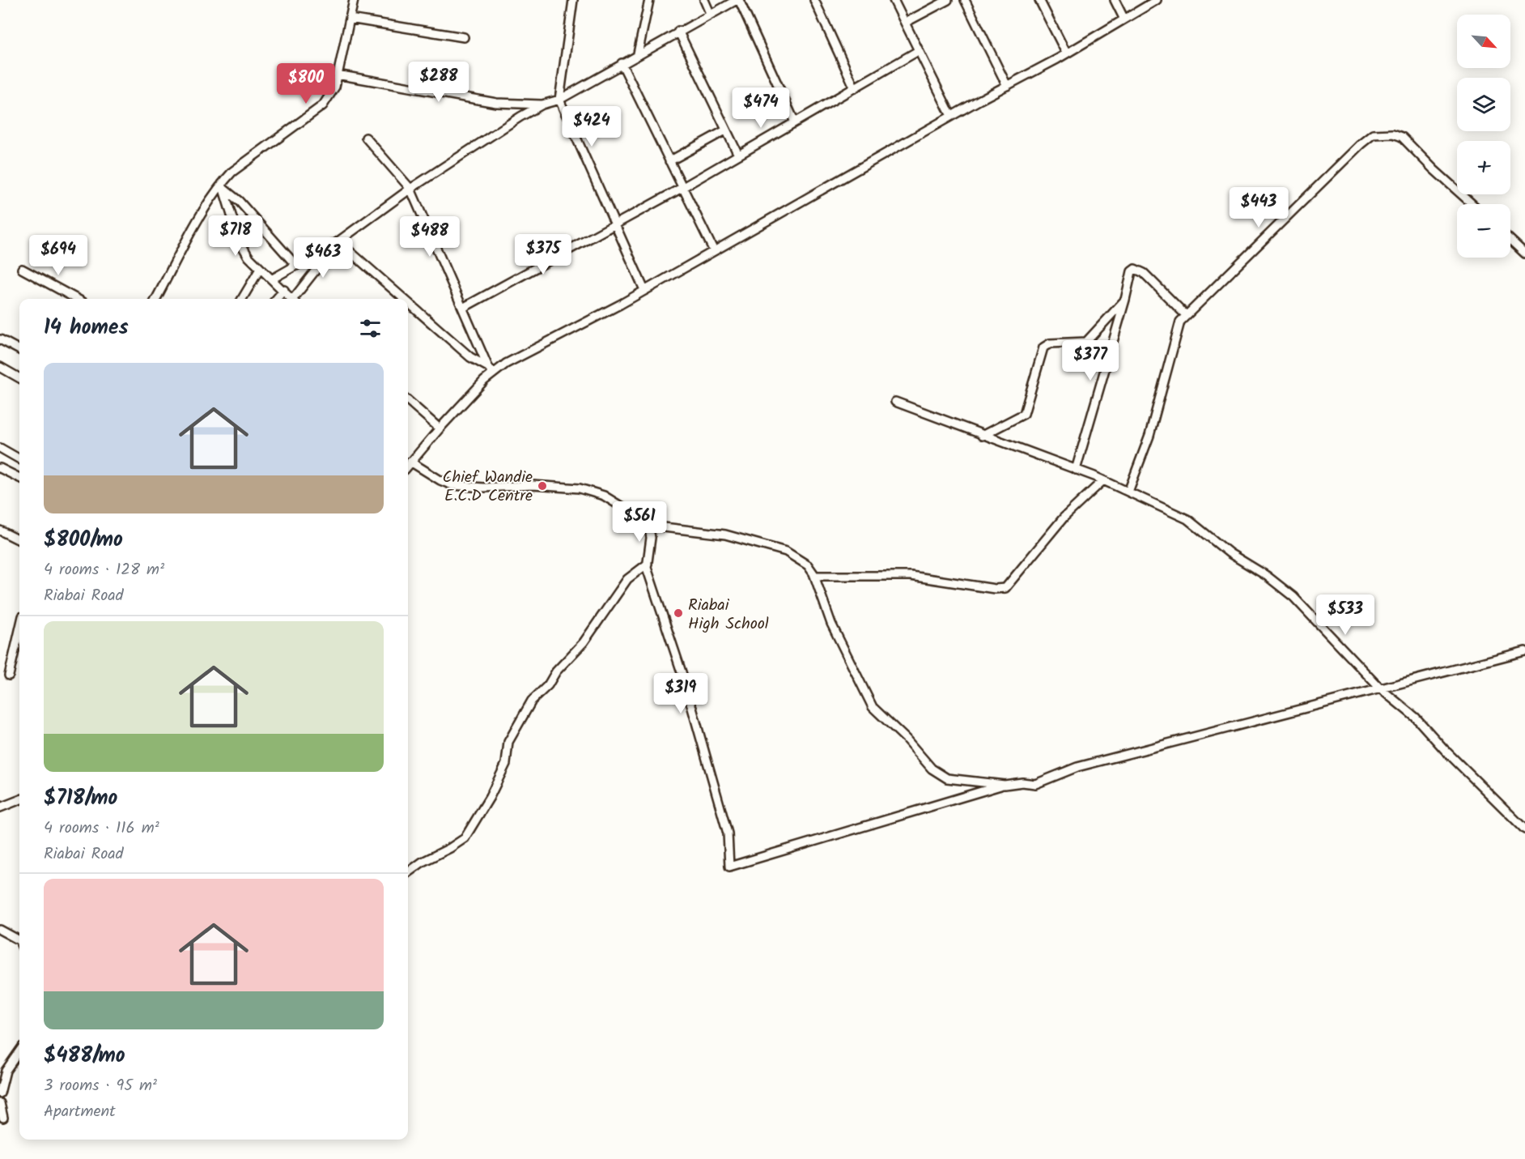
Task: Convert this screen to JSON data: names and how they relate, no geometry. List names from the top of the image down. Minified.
{"places":["Chief Wandie E.C.D Centre","Riabai High School"],"north":"bottom right","page":{"map_buttons":["+","−"],"price":["$288","$800","$474","$424","$443","$718","$488","$375","$694","$463","$377","$561","$533","$319"],"heading":"14 homes","list":[{"name":"$800/mo","note":"4 rooms · 128 m² · Riabai Road"},{"name":"$718/mo","note":"4 rooms · 116 m² · Riabai Road"},{"name":"$488/mo","note":"3 rooms · 95 m² · Apartment"}]}}
